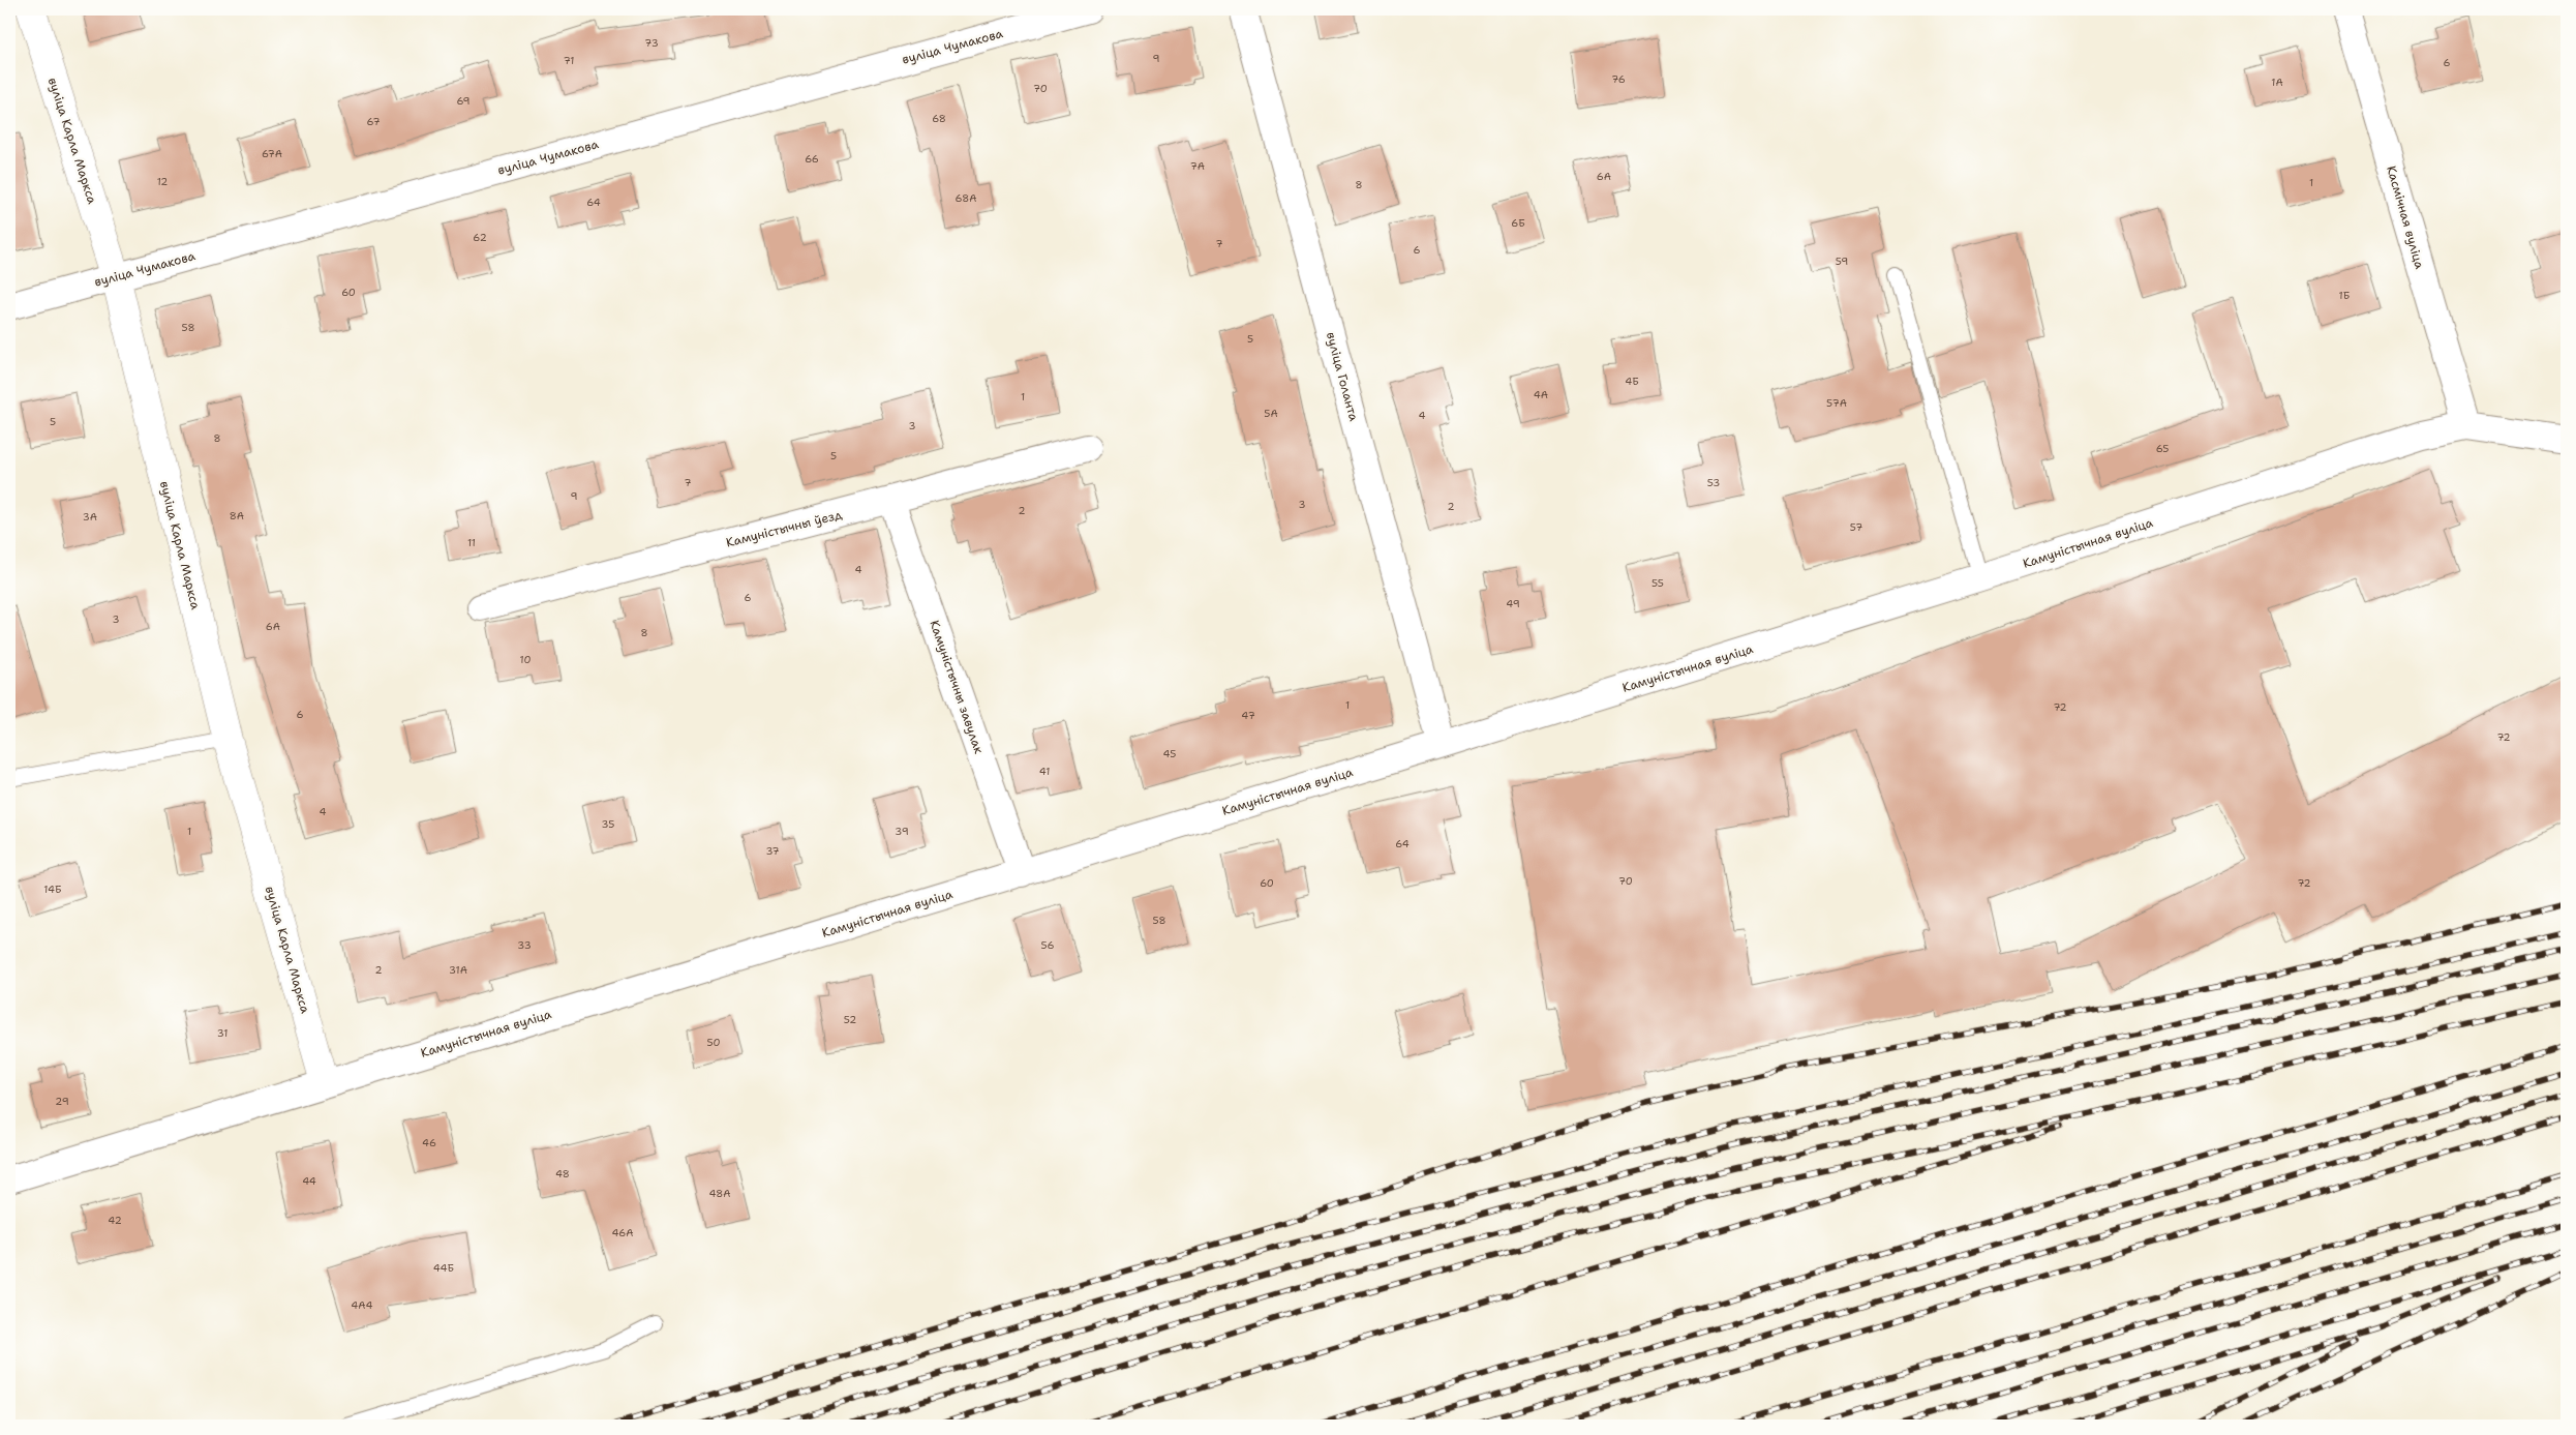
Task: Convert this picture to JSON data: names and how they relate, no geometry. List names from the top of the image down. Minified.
{"streets":{"street":["вуліца Чумакова","вуліца Карла Маркса","Касмічная вуліца","вуліца Голанта","Камуністычны ўезд","Камуністычная вуліца","Камуністычны завулак"]},"crossings":[["вуліца Чумакова","вуліца Карла Маркса"],["вуліца Карла Маркса","Камуністычная вуліца"],["Касмічная вуліца","Камуністычная вуліца"],["вуліца Голанта","Камуністычная вуліца"],["Камуністычны ўезд","Камуністычны завулак"],["Камуністычная вуліца","Камуністычны завулак"]],"house_numbers":["73","9","71","6","76","1А","70","69","68","67","67А","66","7А","6А","12","1","8","68А","64","6Б","62","7","6","59","60","1Б","58","5","4Б","4А","1","57А","5А","4","5","3","8","65","5","7","53","9","3","2","2","8А","3А","57","11","4","55","6","49","3","6А","8","10","1","72","6","47","72","45","41","4","35","1","39","64","37","70","60","72","14Б","58","33","56","2","31А","52","31","50","29","46","48","44","48А","42","46А","44Б","4А4"]}
